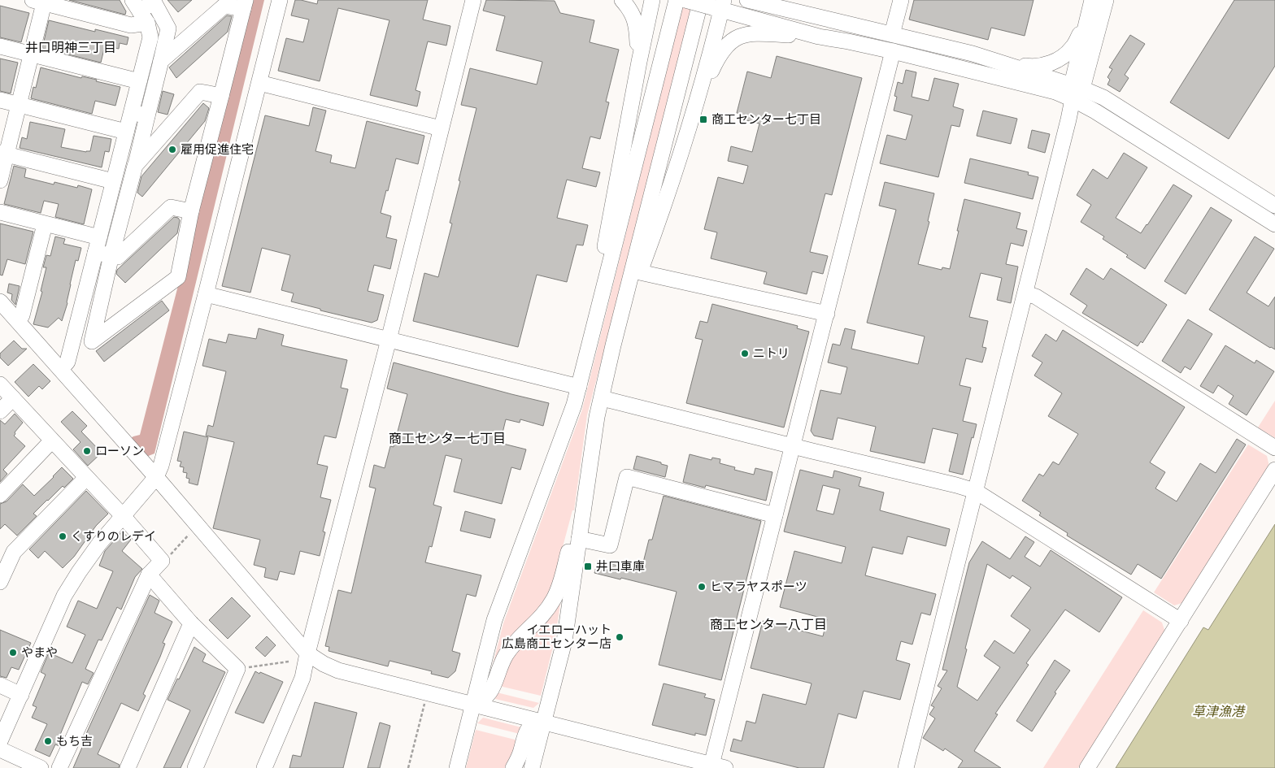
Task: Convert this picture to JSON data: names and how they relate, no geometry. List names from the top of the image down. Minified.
{"districts":["井口明神三丁目","商工センター七丁目","商工センター八丁目"],"water":["草津漁港"],"places":{"transit":["商工センター七丁目","井口車庫"],"other":["雇用促進住宅","ニトリ","ローソン","くすりのレデイ","ヒマラヤスポーツ","イエローハット 広島商工センター店","やまや","もち吉"]}}
